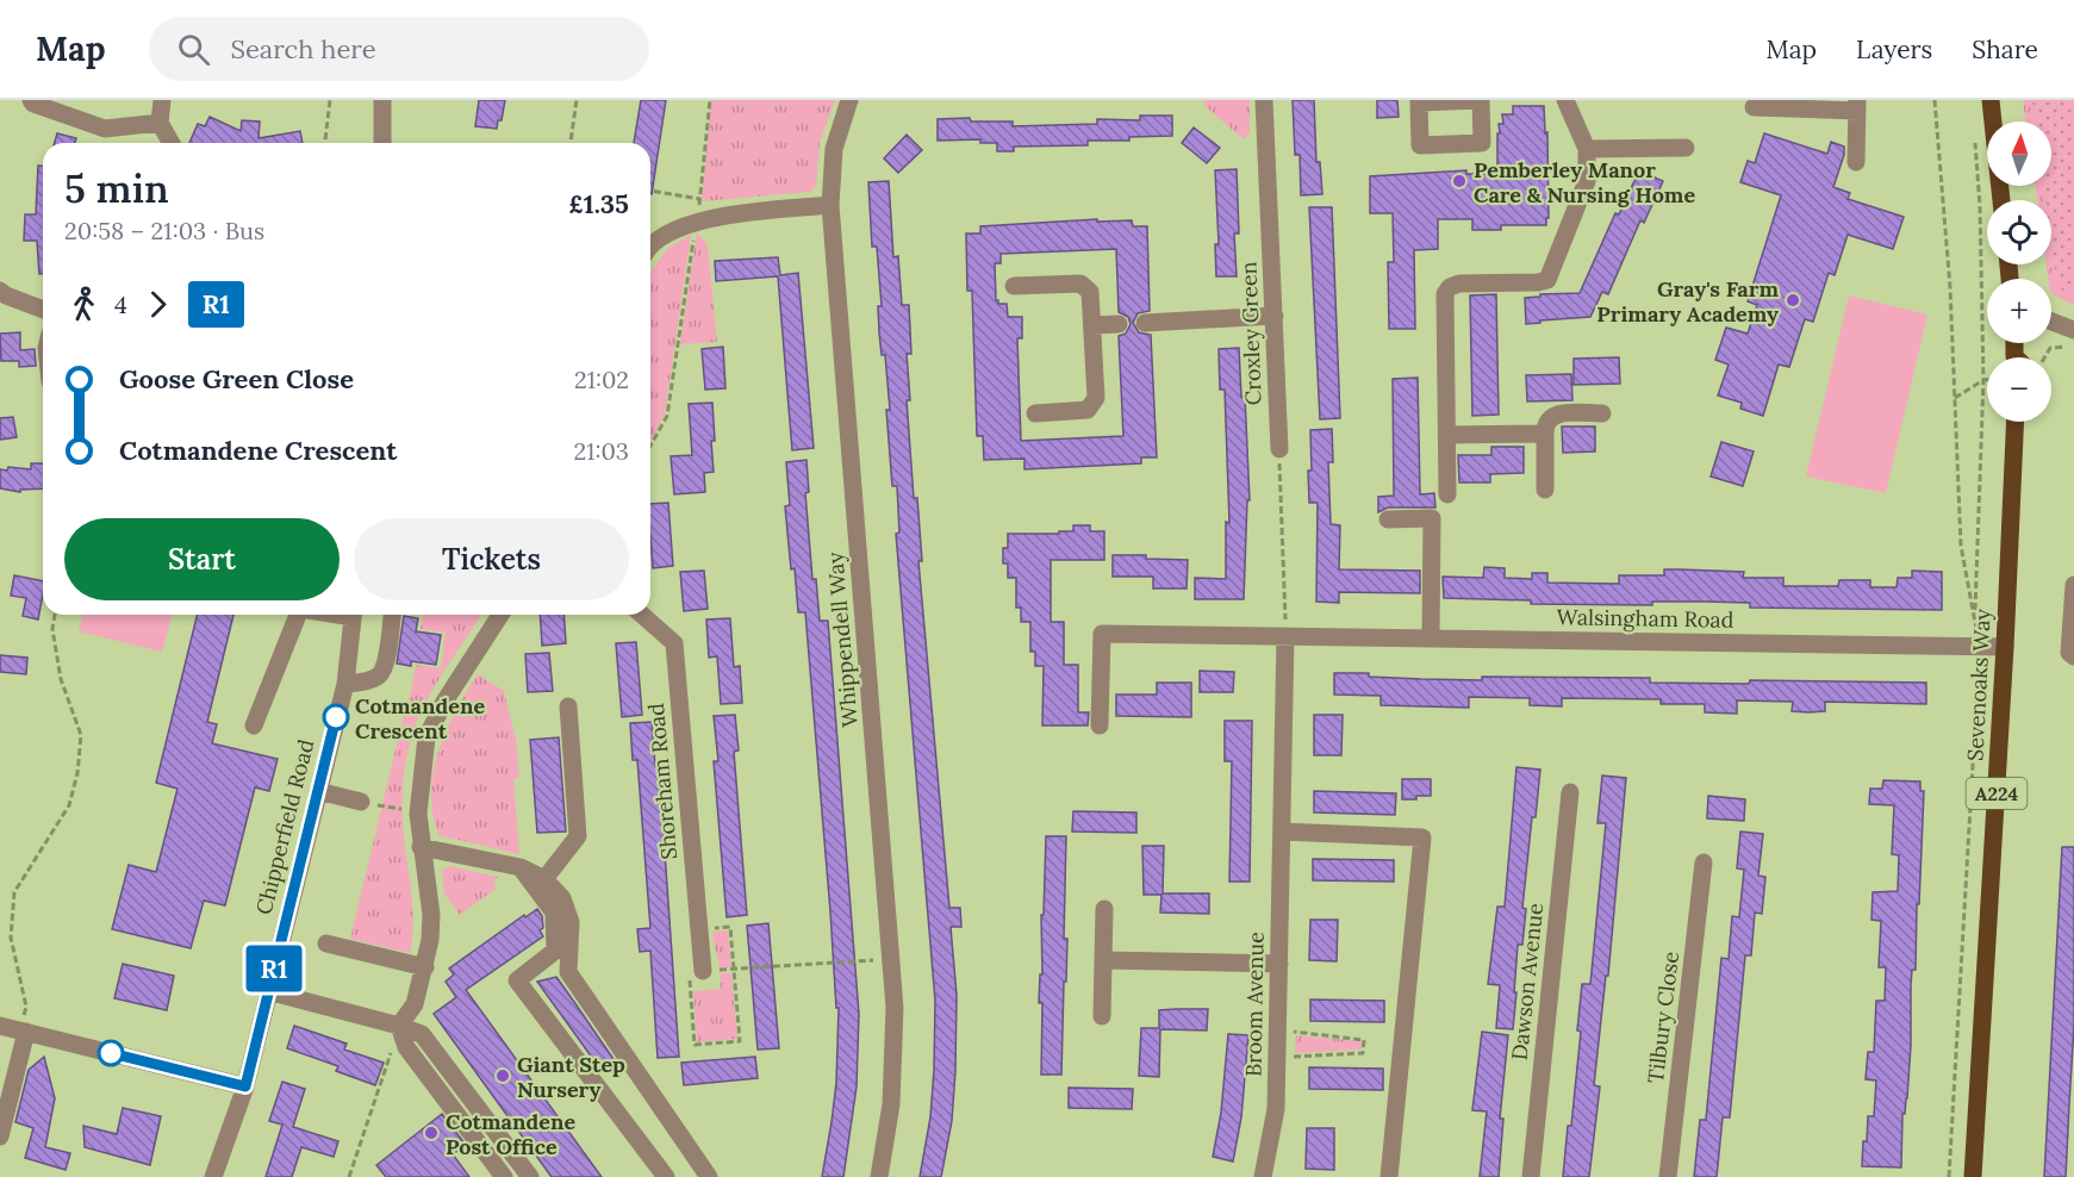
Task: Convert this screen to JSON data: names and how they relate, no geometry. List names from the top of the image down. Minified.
{"streets":{"main road":["Sevenoaks Way","A224"],"street":["Croxley Green","Walsingham Road","Whippendell Way","Shoreham Road","Chipperfield Road","Dawson Avenue","Broom Avenue","Tilbury Close"]},"crossings":[["Walsingham Road","Sevenoaks Way"],["Walsingham Road","Broom Avenue"]],"places":["Pemberley Manor Care & Nursing Home","Gray's Farm Primary Academy","Cotmandene Crescent","Giant Step Nursery","Cotmandene Post Office"],"lines":["bus line R1"],"north":"top","page":{"header":"Map","search":"Search here","nav":["Map","Layers","Share"],"on_map":"R1","map_buttons":["+","−"],"heading":["5 min","20:58 – 21:03 · Bus","£1.35"],"legs":["4","R1"],"list":[{"name":"Goose Green Close","value":"21:02"},{"name":"Cotmandene Crescent","value":"21:03"}],"buttons":["Start","Tickets"]}}
